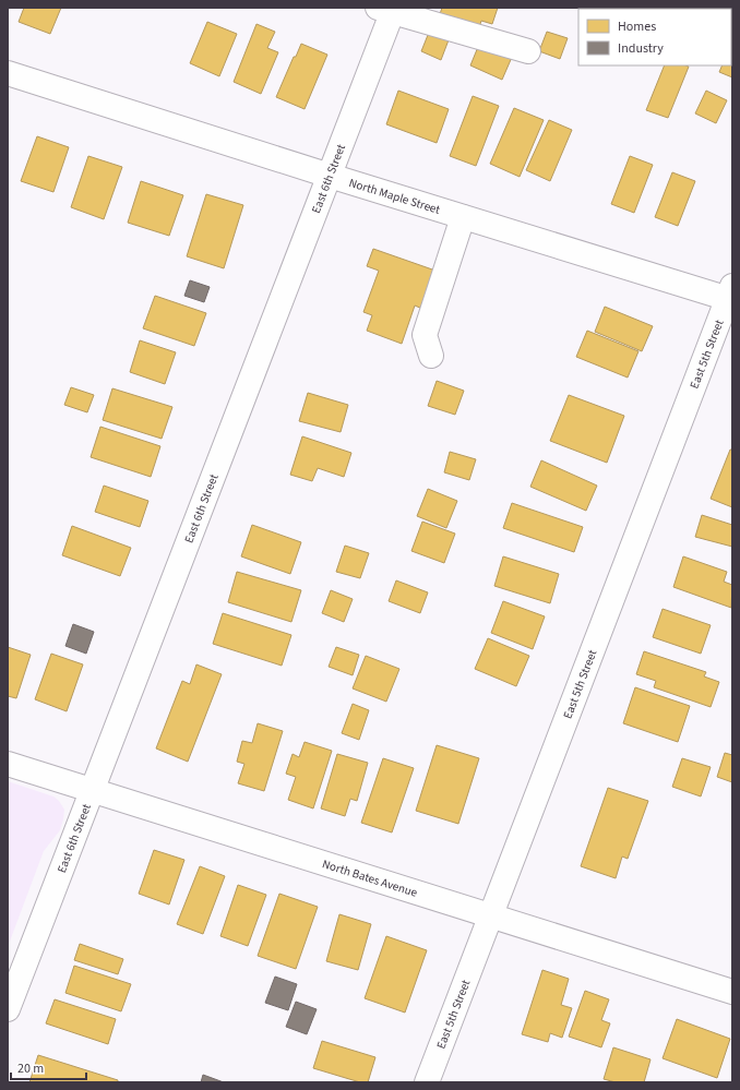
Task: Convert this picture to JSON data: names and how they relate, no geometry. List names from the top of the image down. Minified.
{"streets":{"street":["East 6th Street","North Maple Street","East 5th Street","North Bates Avenue"]},"crossings":[["East 6th Street","North Maple Street"],["East 6th Street","North Bates Avenue"],["North Maple Street","East 5th Street"],["East 5th Street","North Bates Avenue"]],"legend":["Homes","Industry"],"scale_bar":"20 m"}
